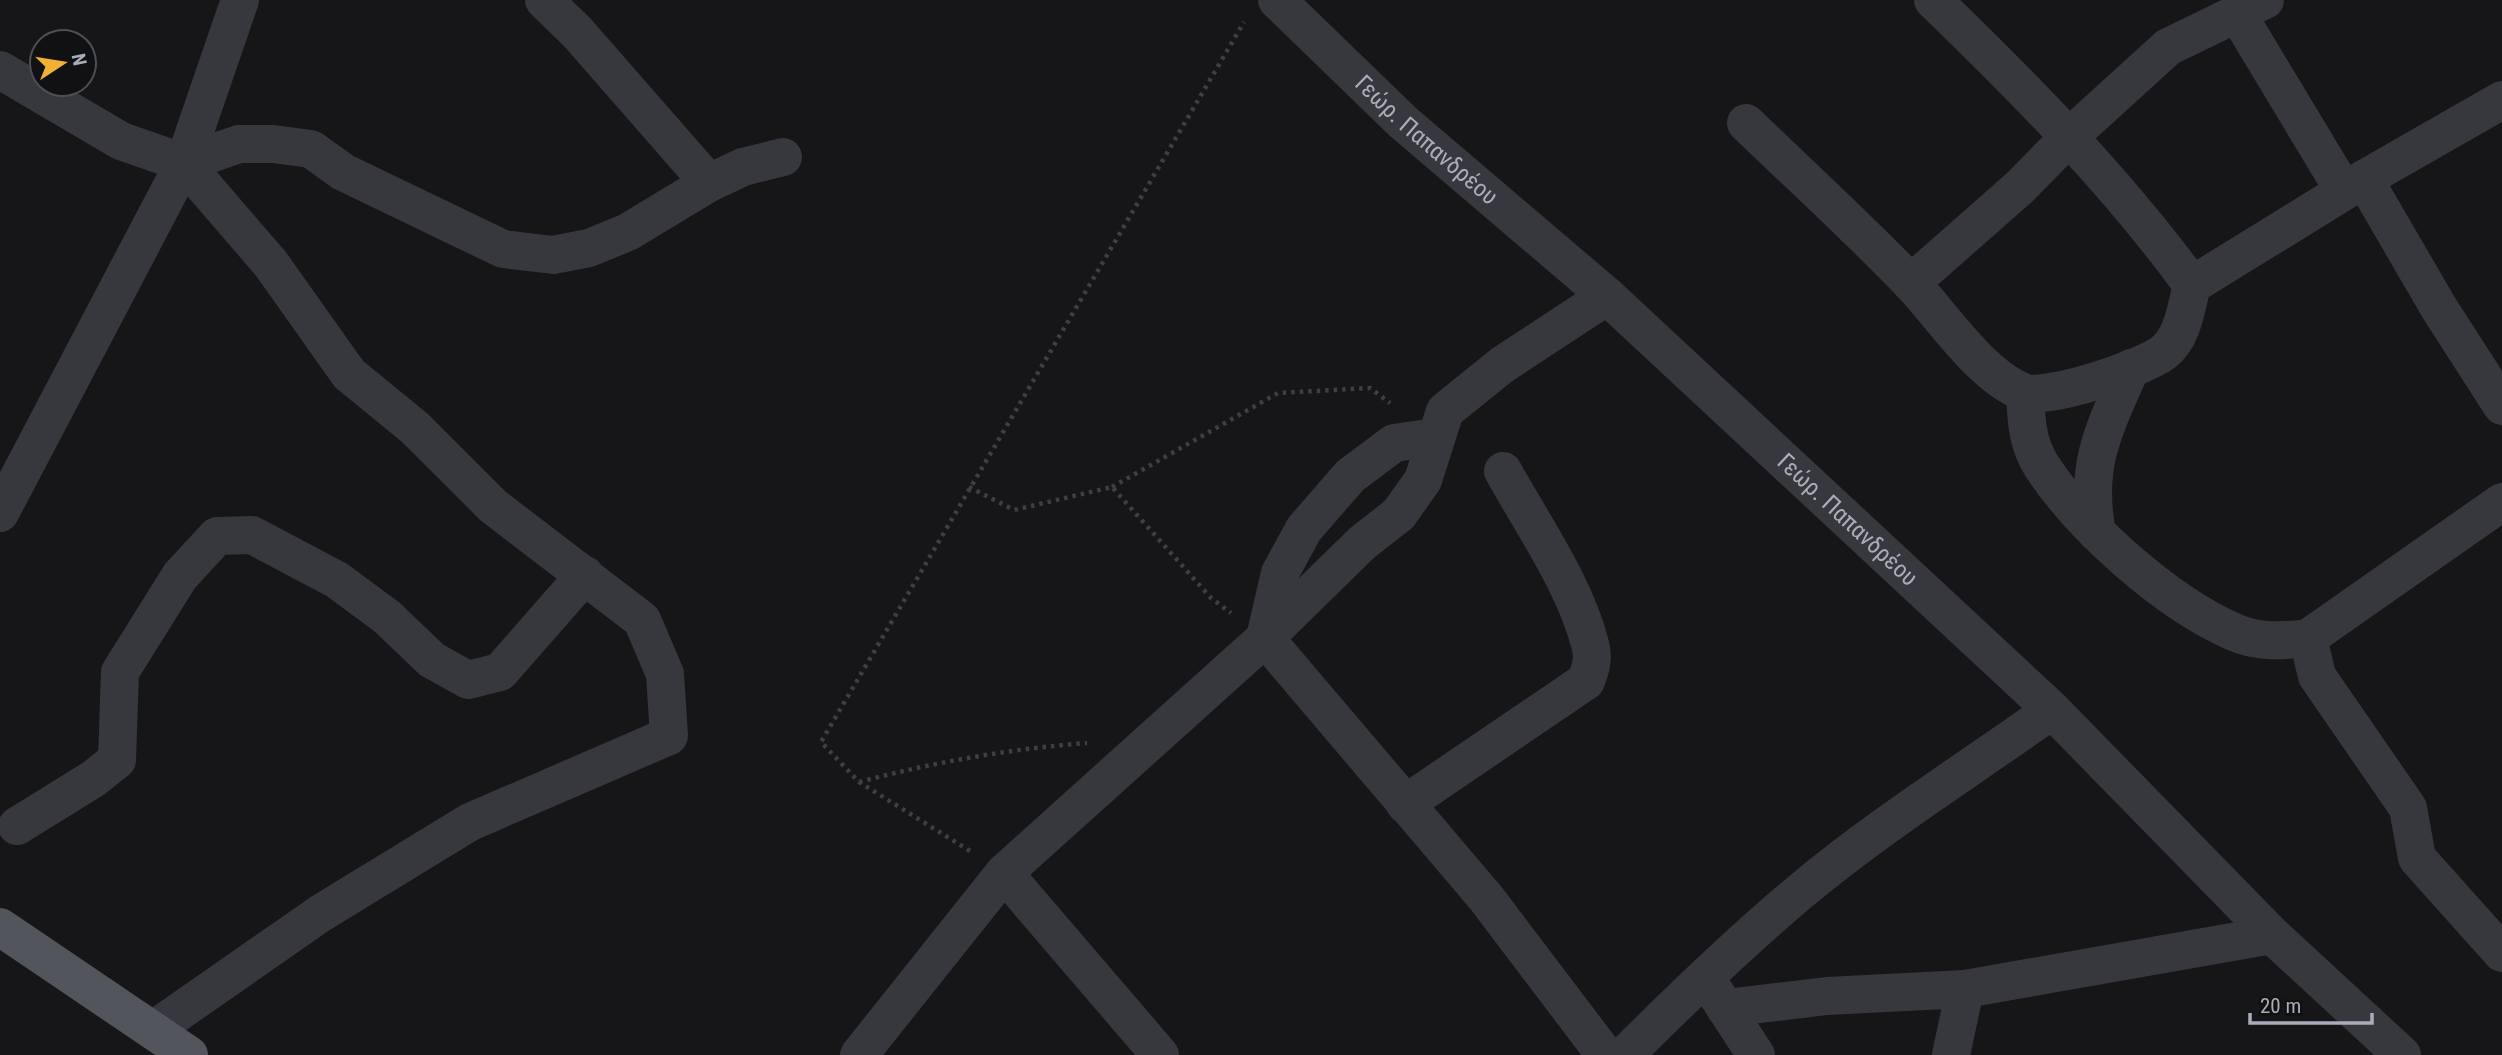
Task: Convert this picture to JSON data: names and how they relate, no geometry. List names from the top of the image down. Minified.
{"streets":{"street":["Γεώρ. Παπανδρέου"]},"scale_bar":"20 m","north":"right"}
